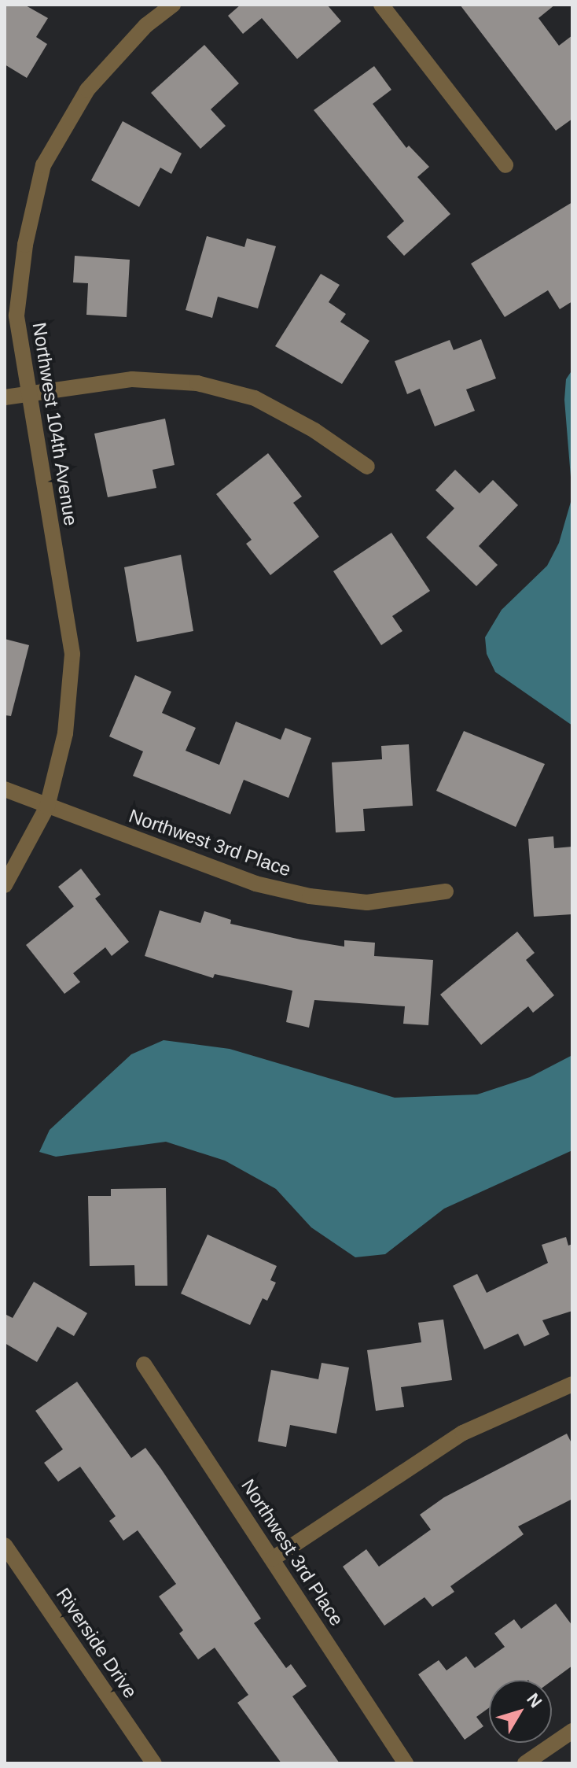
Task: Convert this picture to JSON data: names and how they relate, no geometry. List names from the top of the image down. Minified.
{"streets":{"street":["Northwest 104th Avenue","Northwest 3rd Place","Riverside Drive"]},"crossings":[["Northwest 104th Avenue","Northwest 3rd Place"]],"north":"top right"}
